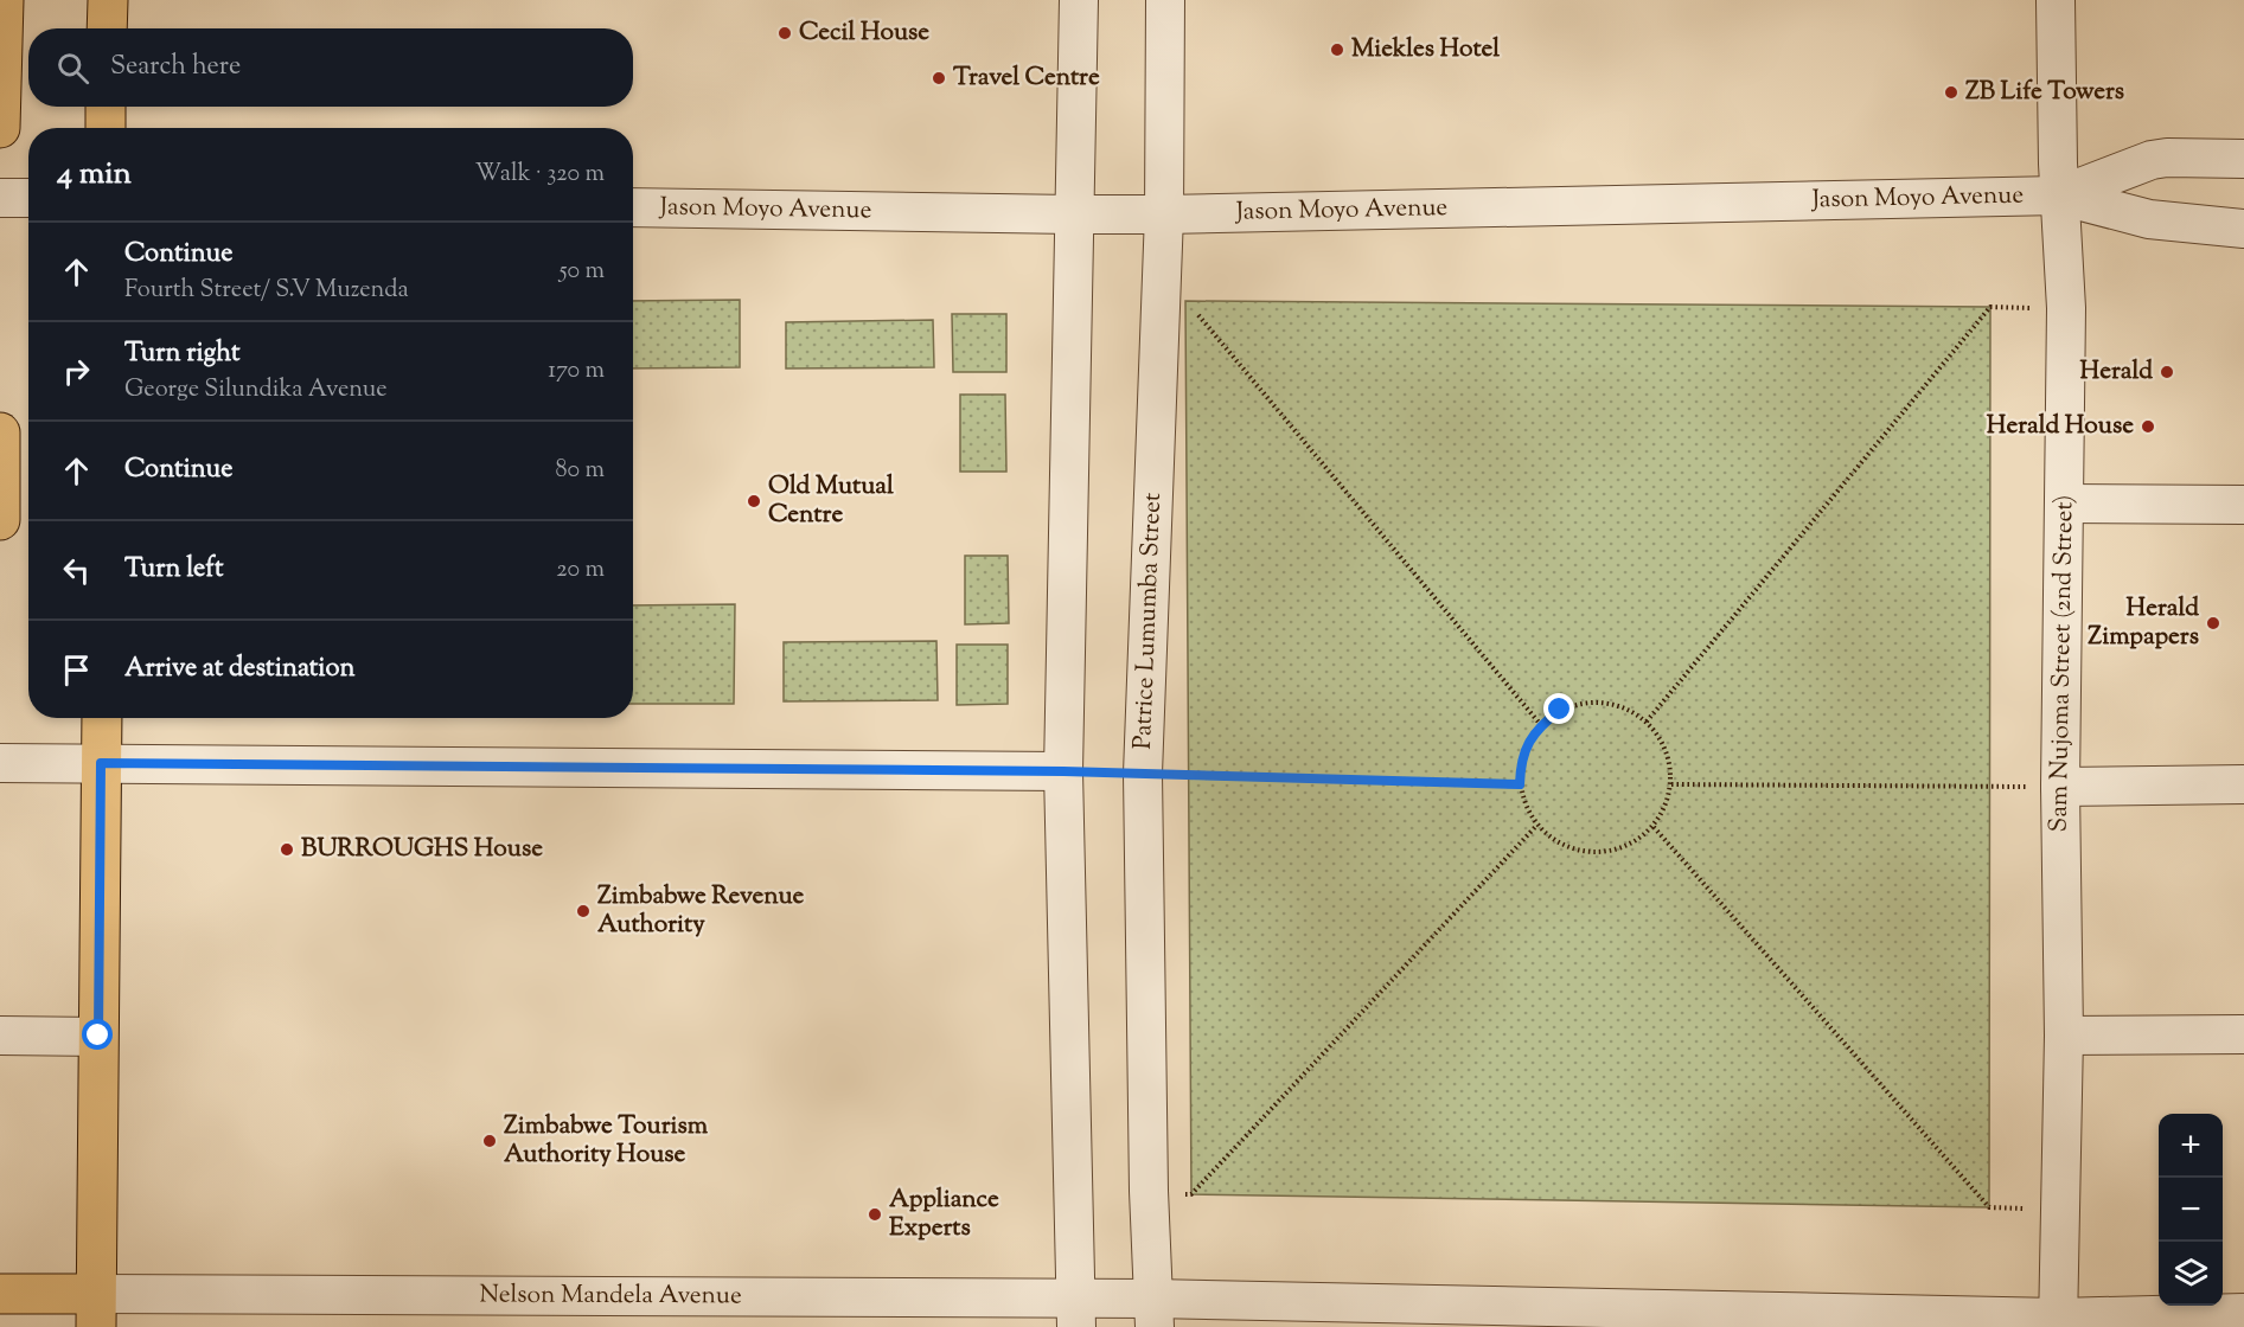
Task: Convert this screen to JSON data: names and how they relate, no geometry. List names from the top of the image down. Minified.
{"streets":{"main road":["Nelson Mandela Avenue"],"street":["Jason Moyo Avenue","Patrice Lumumba Street","Sam Nujoma Street (2nd Street)"]},"crossings":[["Jason Moyo Avenue","Patrice Lumumba Street"],["Jason Moyo Avenue","Sam Nujoma Street (2nd Street)"],["Patrice Lumumba Street","Nelson Mandela Avenue"],["Sam Nujoma Street (2nd Street)","Nelson Mandela Avenue"]],"places":["Cecil House","Miekles Hotel","Travel Centre","ZB Life Towers","Herald","Herald House","Old Mutual Centre","Herald Zimpapers","BURROUGHS House","Zimbabwe Revenue Authority","Zimbabwe Tourism Authority House","Appliance Experts"],"page":{"search":"Search here","heading":["4 min","Walk · 320 m"],"list":[["Continue","Fourth Street/ S.V Muzenda","50 m"],["Turn right","George Silundika Avenue","170 m"],["Continue","80 m"],["Turn left","20 m"],"Arrive at destination"],"map_buttons":["+","−"]}}
